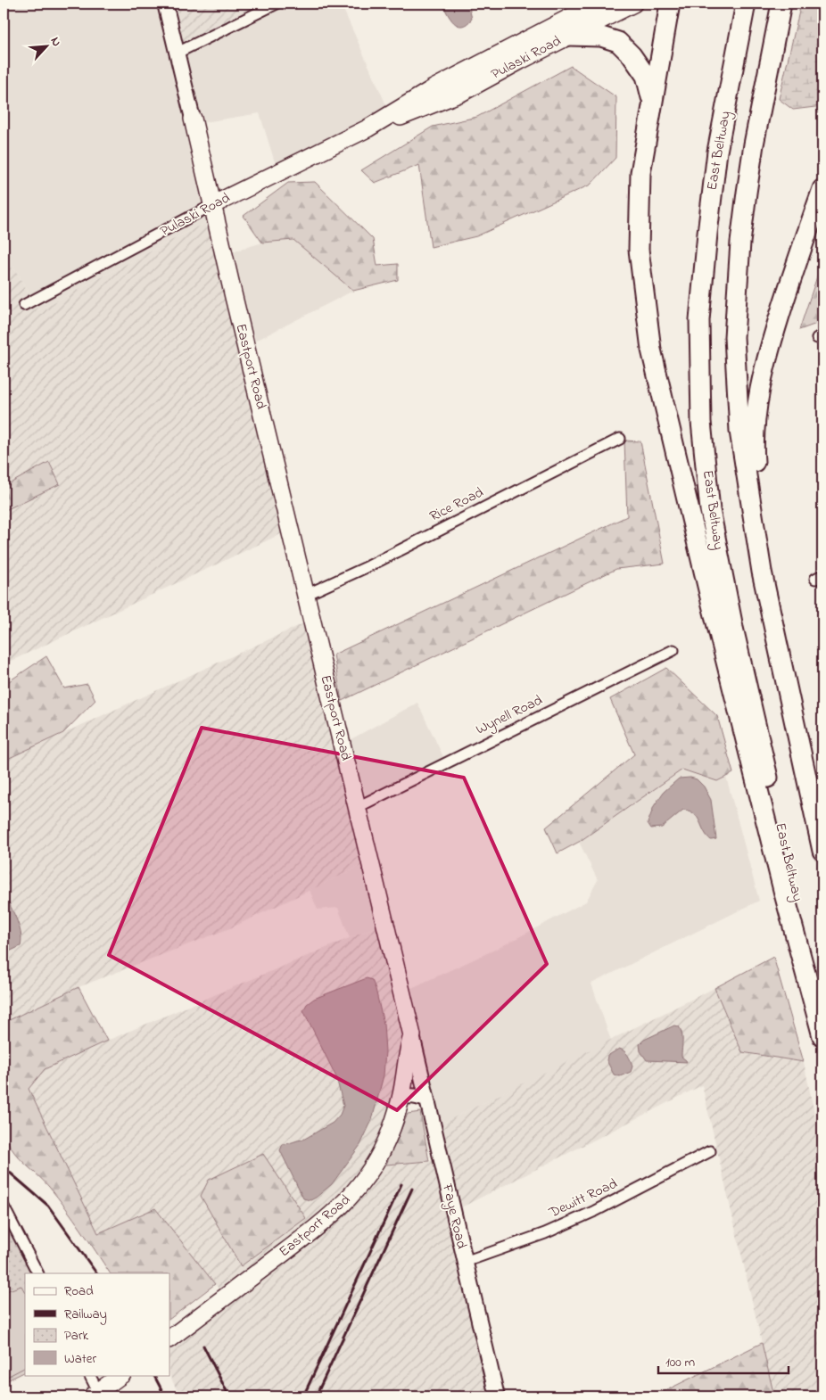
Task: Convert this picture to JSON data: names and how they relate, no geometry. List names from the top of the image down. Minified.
{"streets":{"highway":["East Beltway"],"main road":["Pulaski Road","Eastport Road"],"street":["Rice Road","Wynell Road","Dewitt Road","Faye Road"]},"crossings":[["Pulaski Road","Eastport Road"],["Eastport Road","Rice Road"],["Eastport Road","Wynell Road"],["Eastport Road","Faye Road"],["Dewitt Road","Faye Road"]],"legend":["Road","Railway","Park","Water"],"scale_bar":"100 m","north":"top right"}
